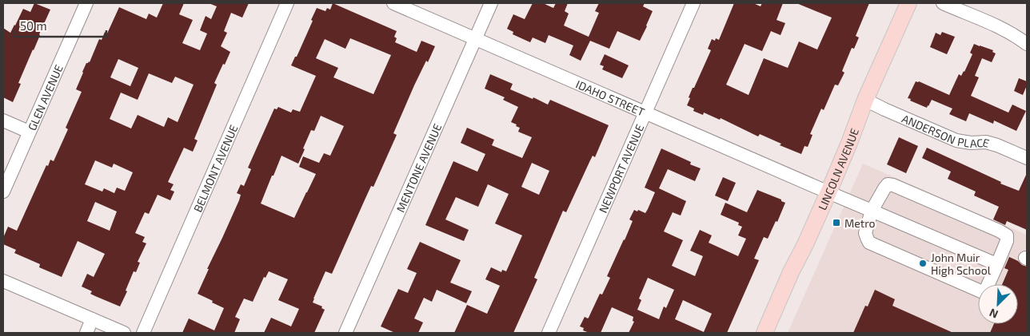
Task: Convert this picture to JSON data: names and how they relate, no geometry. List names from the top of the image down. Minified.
{"streets":{"main road":["LINCOLN AVENUE"],"street":["GLEN AVENUE","IDAHO STREET","ANDERSON PLACE","BELMONT AVENUE","MENTONE AVENUE","NEWPORT AVENUE"]},"crossings":[["IDAHO STREET","MENTONE AVENUE"],["IDAHO STREET","NEWPORT AVENUE"],["IDAHO STREET","LINCOLN AVENUE"],["ANDERSON PLACE","LINCOLN AVENUE"]],"places":{"transit":["Metro"],"other":["John Muir High School"]},"scale_bar":"50 m","north":"bottom left"}
